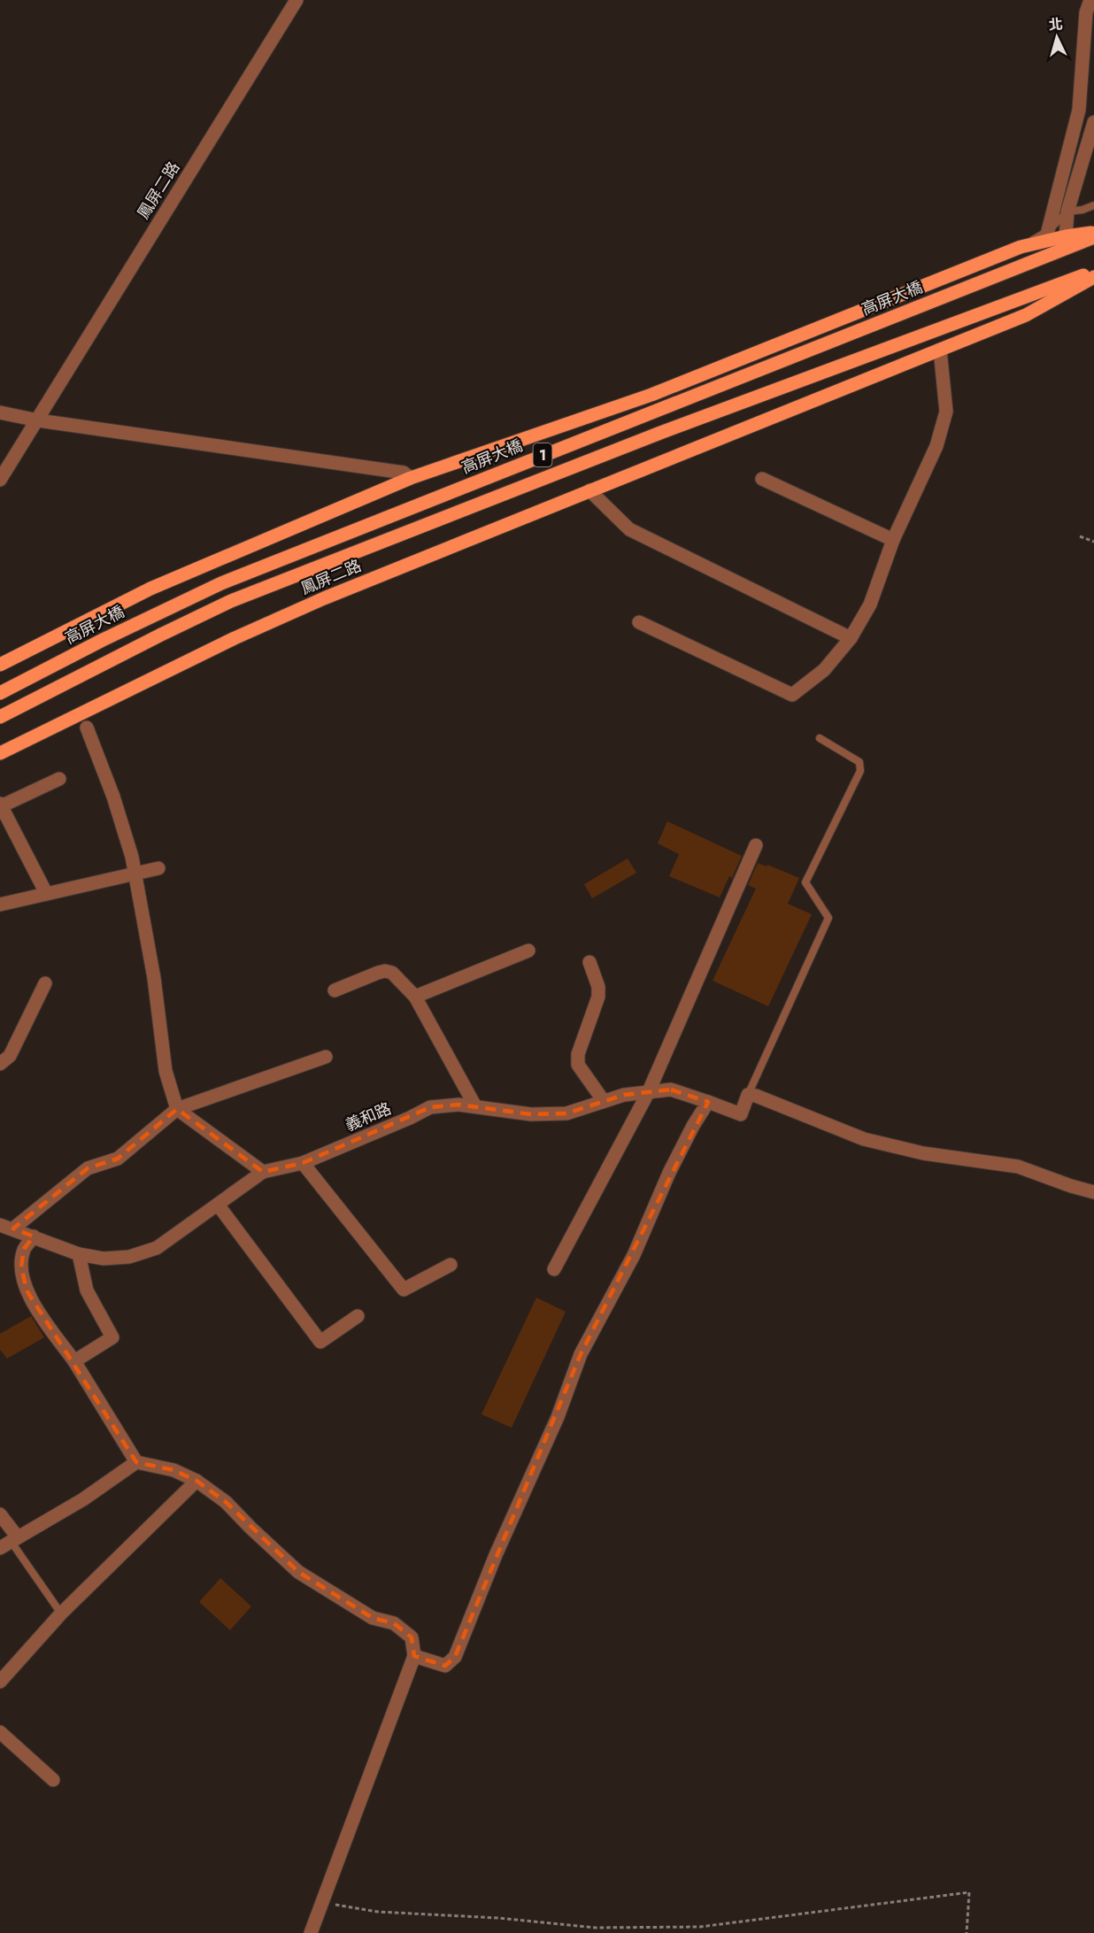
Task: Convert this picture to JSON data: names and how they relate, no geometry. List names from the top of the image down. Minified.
{"streets":{"main road":["鳳屏二路","高屏大橋","1"],"street":["義和路"]},"crossings":[["高屏大橋","1"]],"north":"top"}
